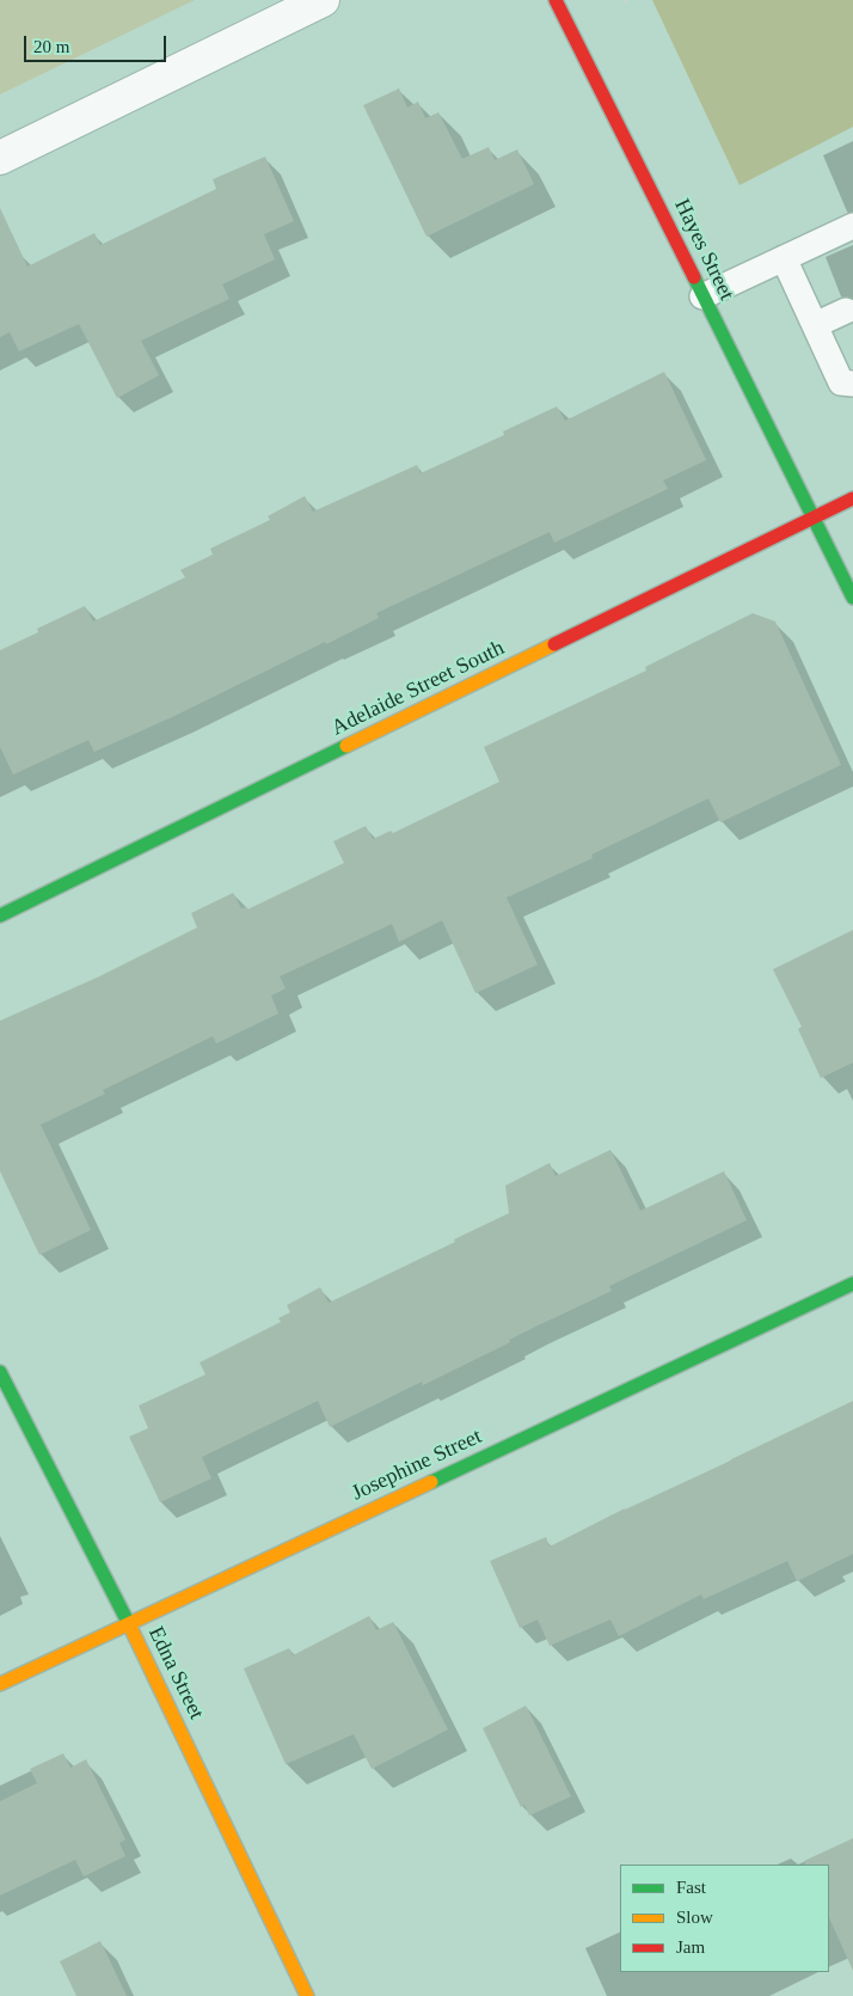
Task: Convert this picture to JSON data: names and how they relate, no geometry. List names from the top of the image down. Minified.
{"streets":{"street":["Hayes Street","Adelaide Street South","Josephine Street","Edna Street"]},"crossings":[["Hayes Street","Adelaide Street South"],["Josephine Street","Edna Street"]],"legend":["Fast","Slow","Jam"],"scale_bar":"20 m"}
